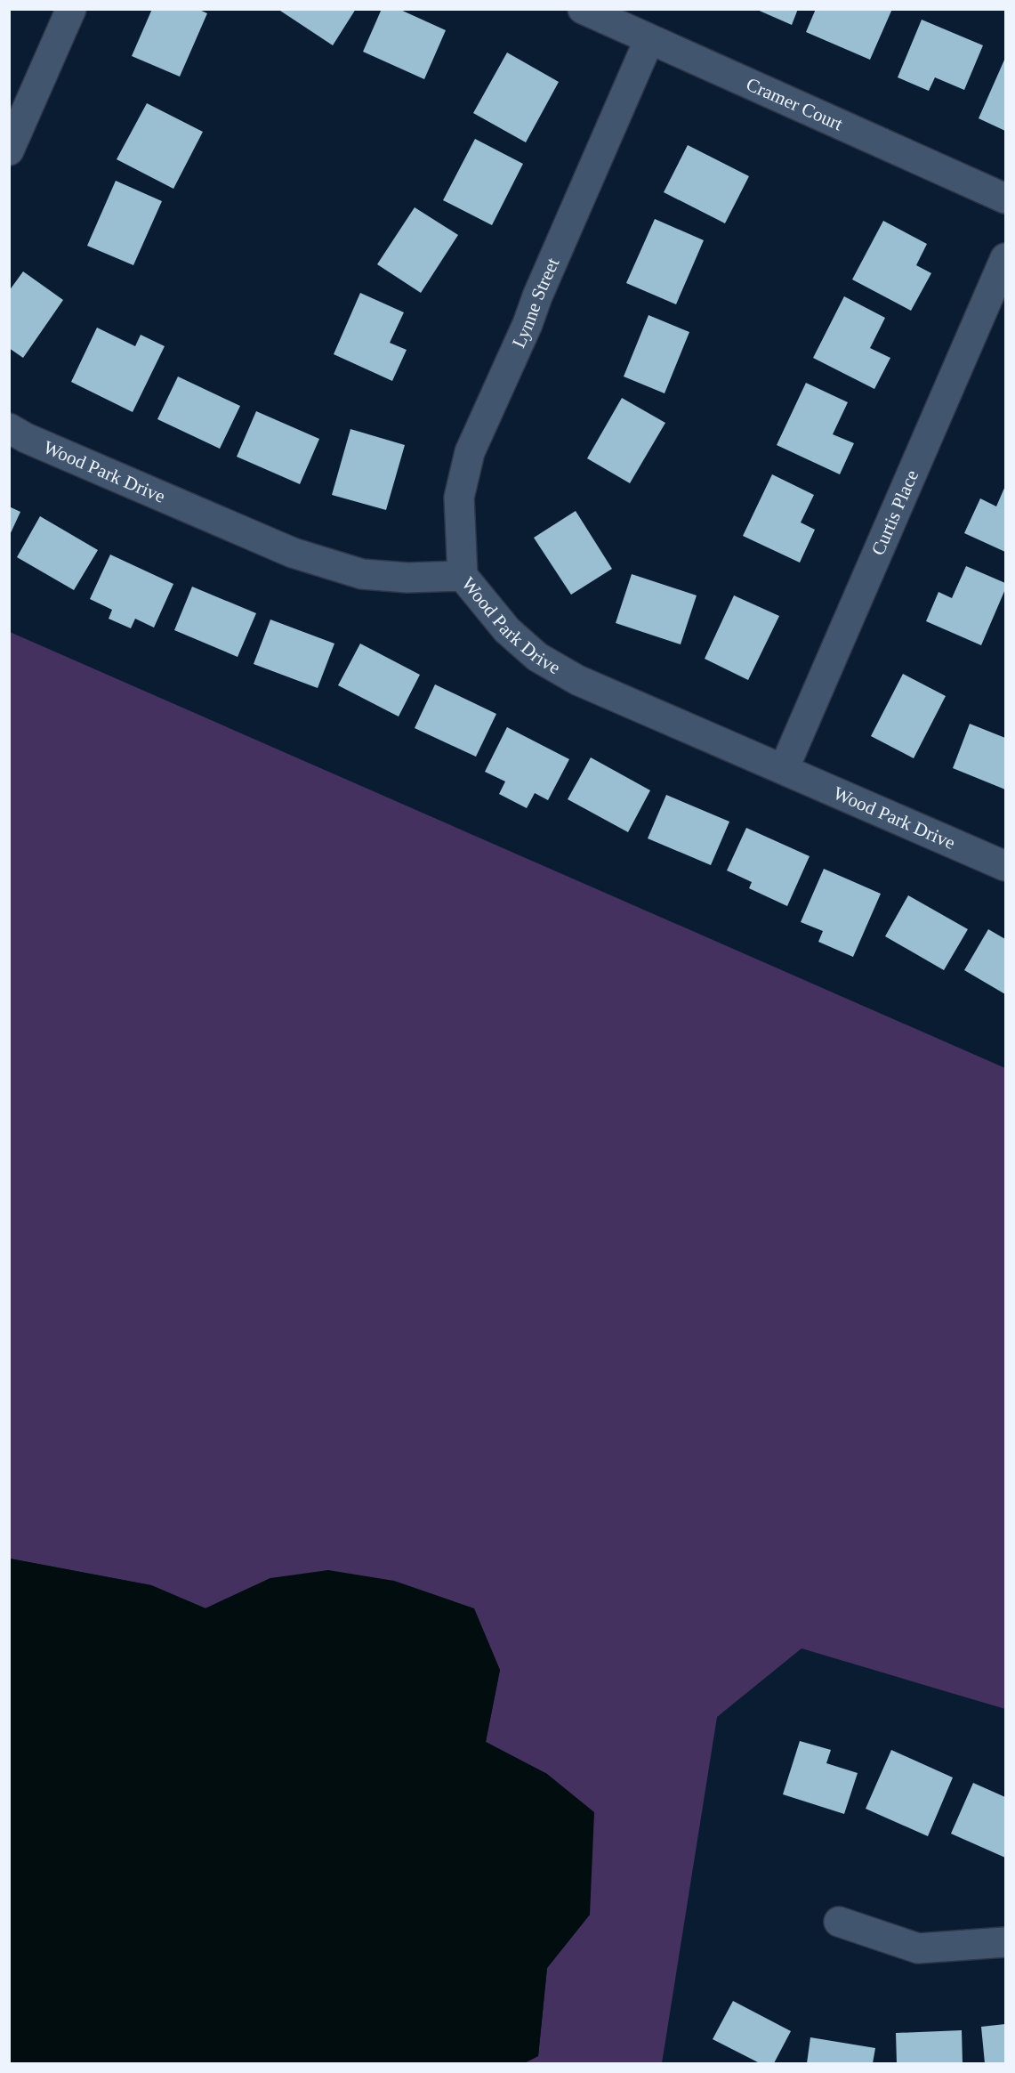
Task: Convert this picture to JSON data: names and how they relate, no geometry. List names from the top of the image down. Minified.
{"streets":{"street":["Cramer Court","Lynne Street","Wood Park Drive","Curtis Place"]},"crossings":[["Cramer Court","Lynne Street"],["Lynne Street","Wood Park Drive"],["Wood Park Drive","Curtis Place"]]}
